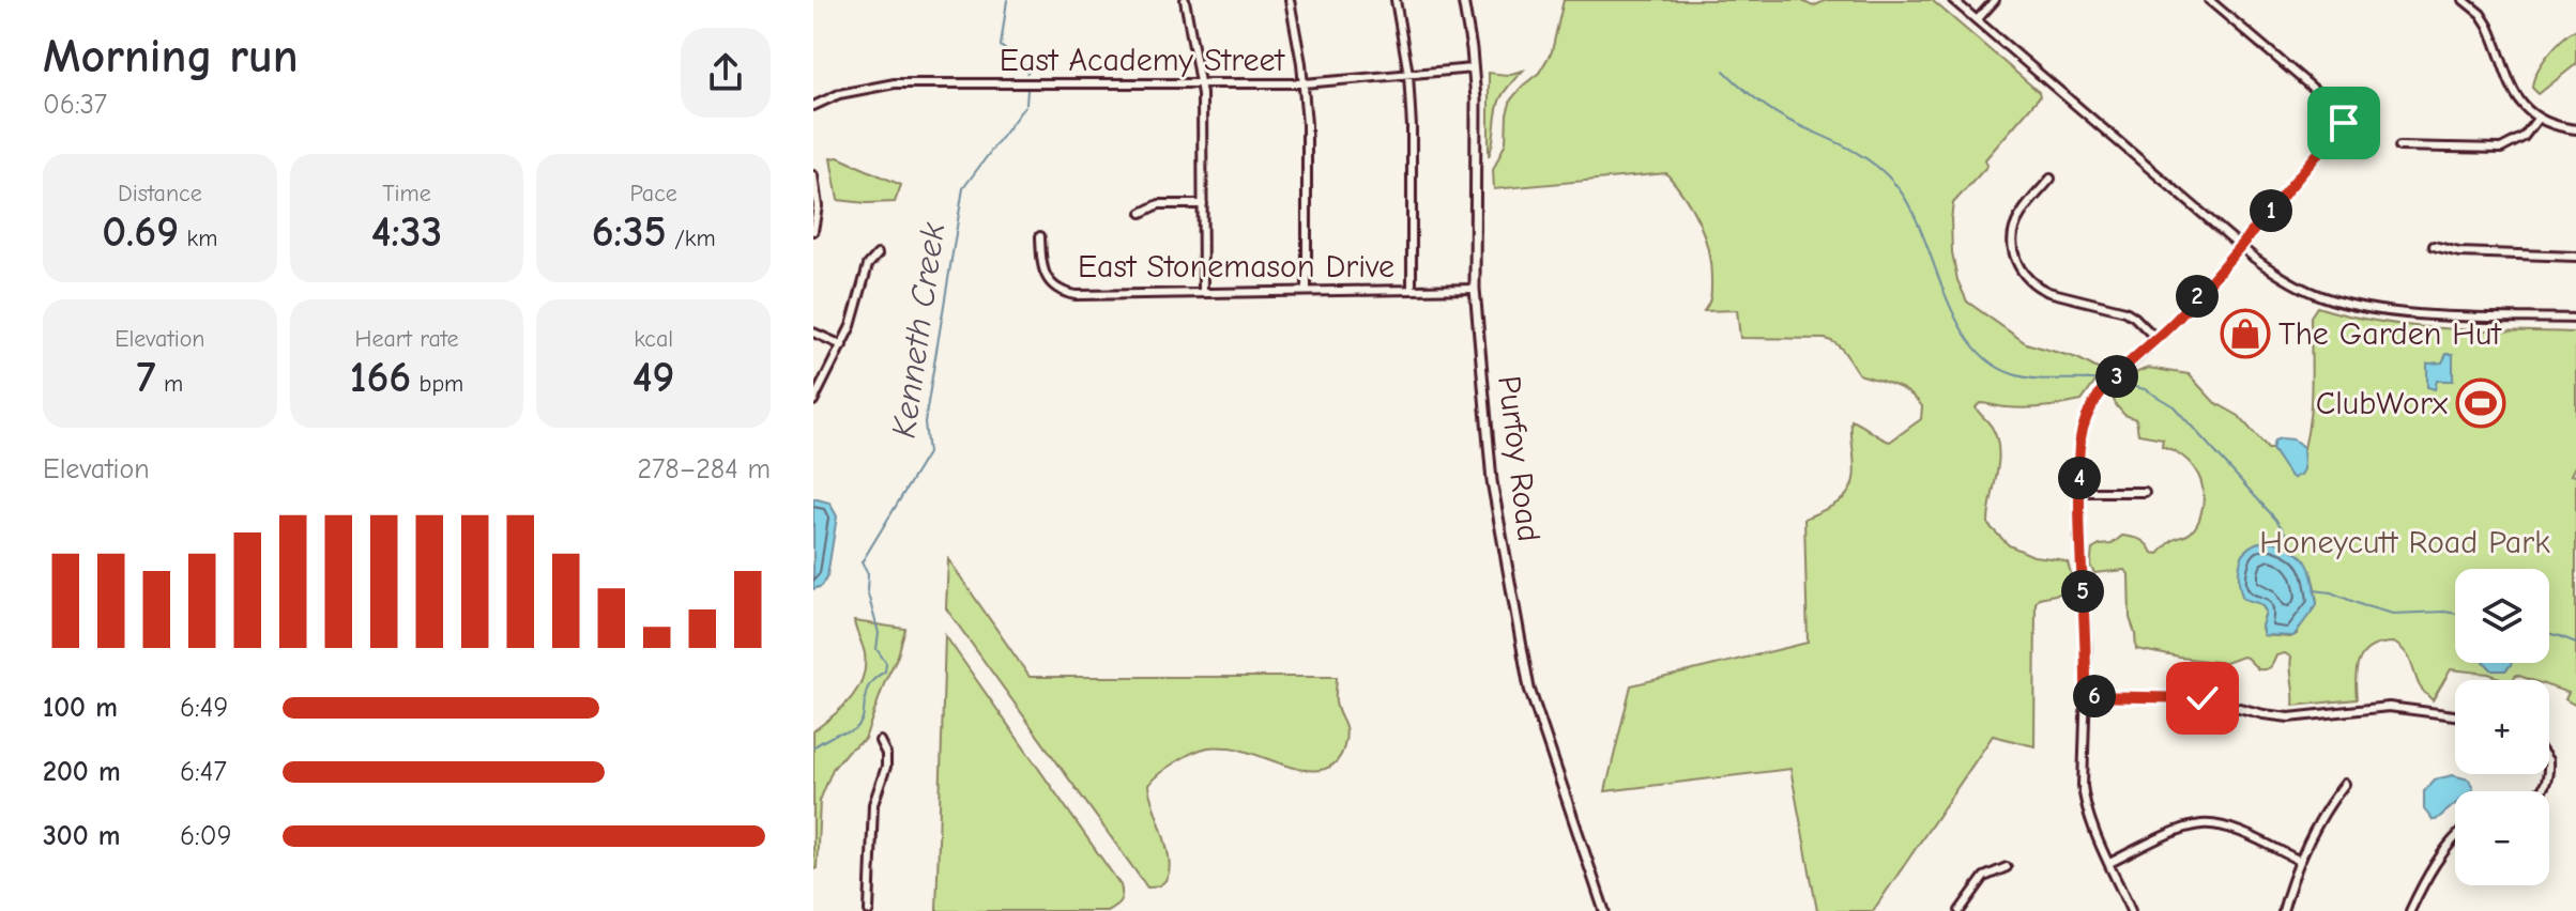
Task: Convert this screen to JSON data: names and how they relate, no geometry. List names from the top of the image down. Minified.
{"streets":{"street":["East Academy Street","East Stonemason Drive","Purfoy Road"]},"crossings":[["East Academy Street","Purfoy Road"],["East Stonemason Drive","Purfoy Road"]],"water":["Kenneth Creek"],"parks":["Honeycutt Road Park"],"places":{"shop":["The Garden Hut"],"sports":["ClubWorx"]},"page":{"heading":["Morning run","06:37"],"stats":[["Distance","0.69 km"],["Time","4:33"],["Pace","6:35 /km"],["Elevation","7 m"],["Heart rate","166 bpm"],["kcal","49"]],"pins":["1","2","3","4","5","6"],"chart":["Elevation","278–284 m"],"map_buttons":["+","−"],"list":[{"name":"100 m","note":"6:49"},{"name":"200 m","note":"6:47"},{"name":"300 m","note":"6:09"}]}}
